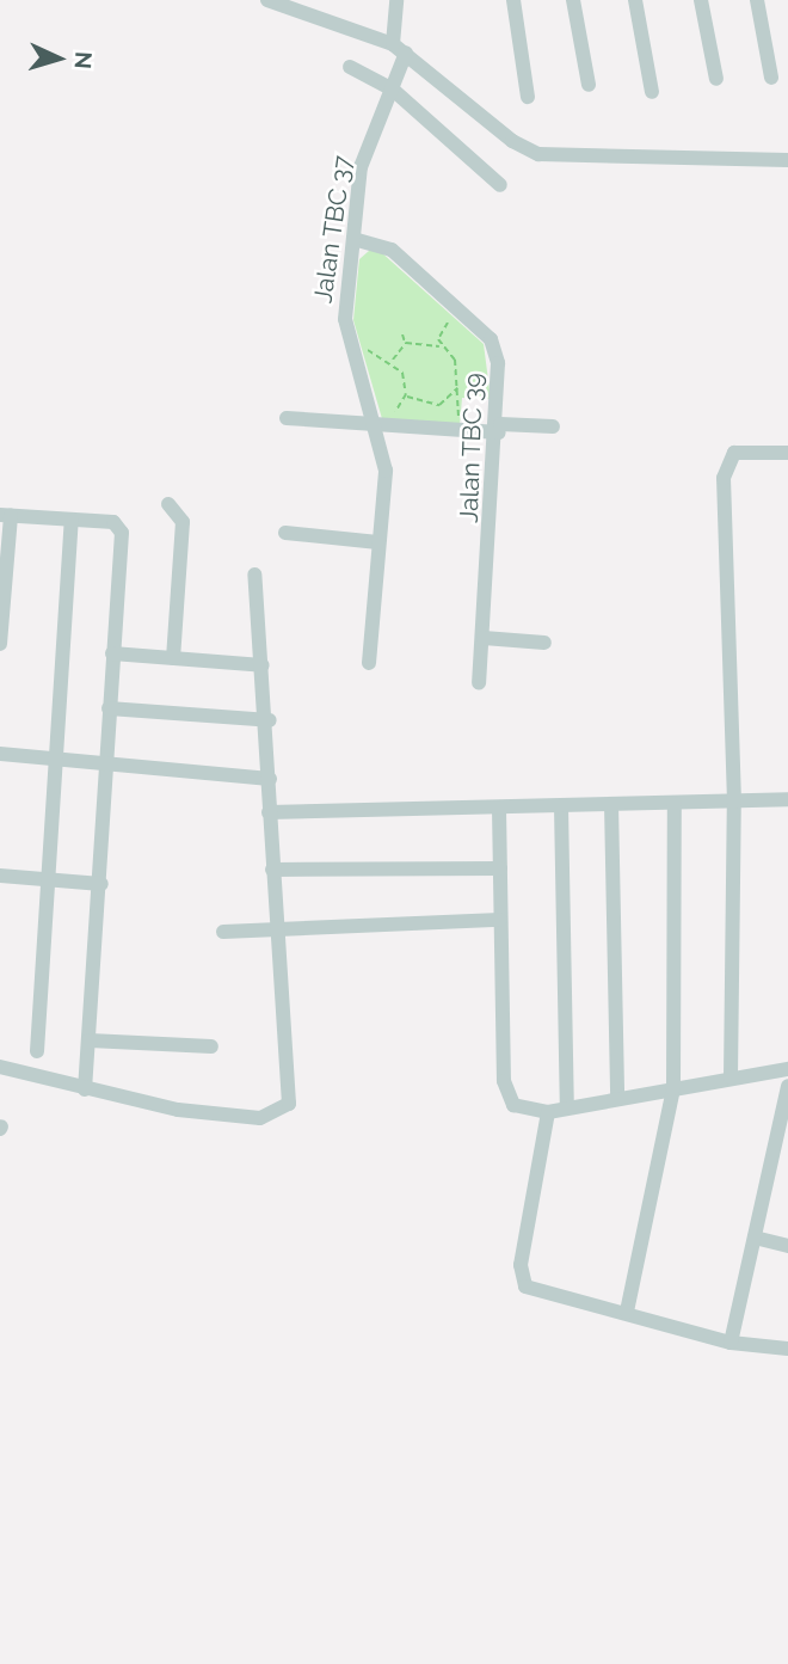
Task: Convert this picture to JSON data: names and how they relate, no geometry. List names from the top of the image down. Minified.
{"streets":{"street":["Jalan TBC 37","Jalan TBC 39"]},"crossings":[["Jalan TBC 37","Jalan TBC 39"]],"north":"right"}
